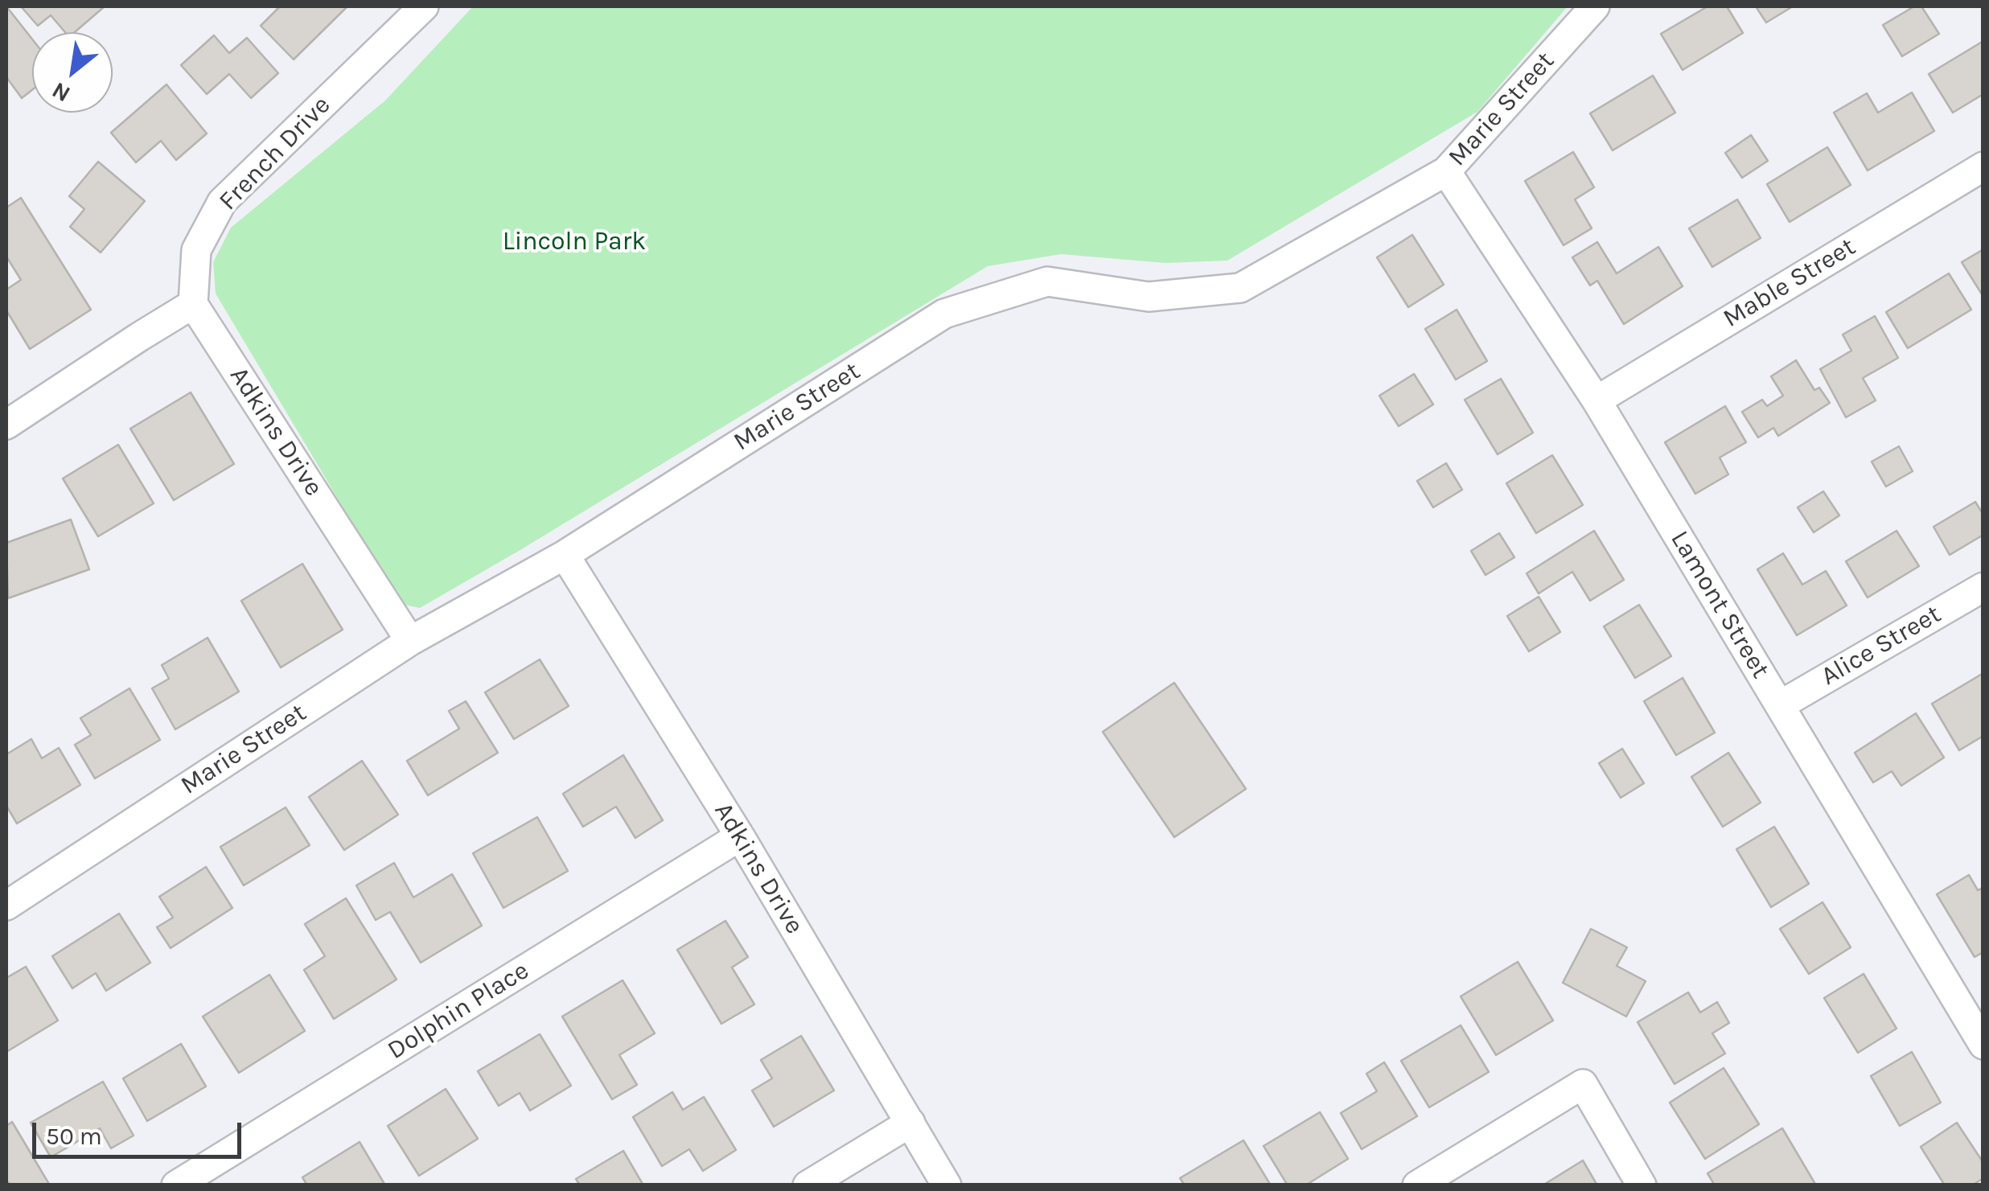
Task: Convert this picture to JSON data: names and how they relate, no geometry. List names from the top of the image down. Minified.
{"streets":{"street":["Marie Street","French Drive","Mable Street","Adkins Drive","Lamont Street","Alice Street","Dolphin Place"]},"crossings":[["Marie Street","Adkins Drive"],["Marie Street","Lamont Street"],["French Drive","Adkins Drive"],["Mable Street","Lamont Street"],["Adkins Drive","Dolphin Place"],["Lamont Street","Alice Street"]],"parks":["Lincoln Park"],"scale_bar":"50 m","north":"bottom left"}
